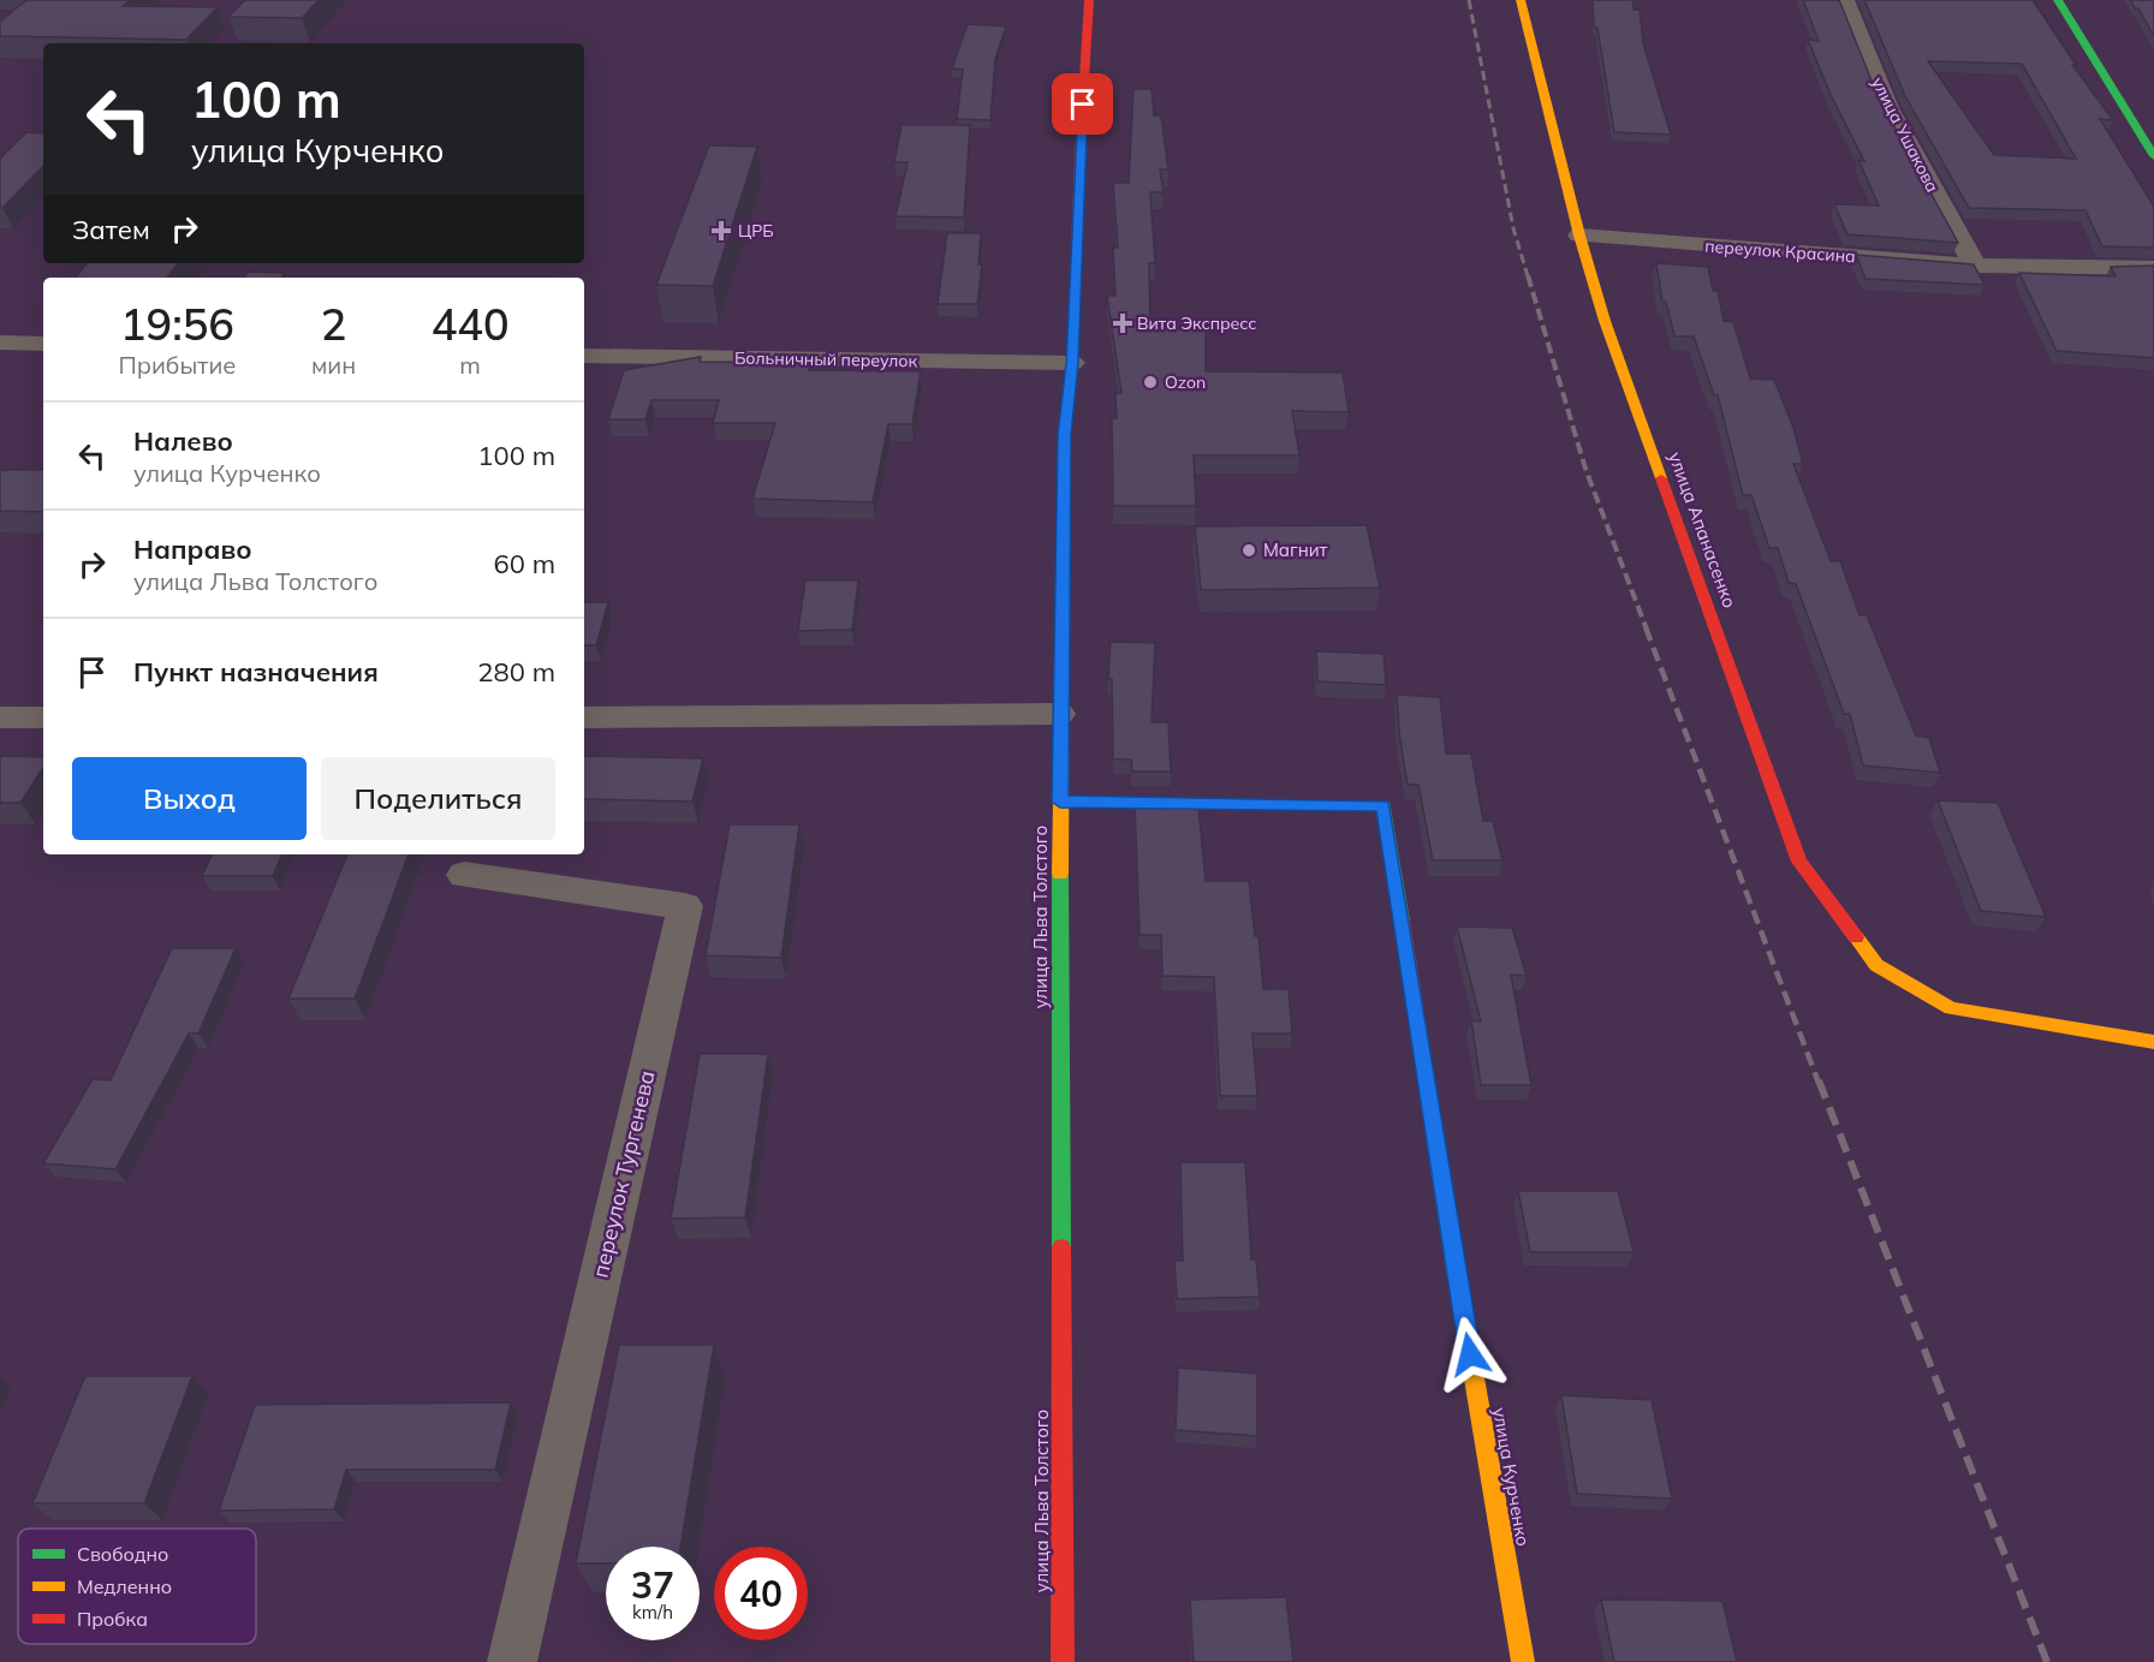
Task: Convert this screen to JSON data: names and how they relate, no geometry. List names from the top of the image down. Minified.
{"streets":{"street":["улица Ушакова","переулок Красина","Больничный переулок","улица Апанасенко","улица Льва Толстого","переулок Тургенева","улица Курченко"]},"crossings":[["улица Ушакова","переулок Красина"],["переулок Красина","улица Апанасенко"],["Больничный переулок","улица Льва Толстого"],["улица Льва Толстого","улица Курченко"]],"places":{"health":["ЦРБ","Вита Экспресс"],"other":["Ozon","Магнит"]},"legend":["Свободно","Медленно","Пробка"],"page":{"turn":["100 m","улица Курченко"],"then":"Затем","eta":["19:56","Прибытие","2","мин","440","m"],"list":[{"name":"Налево","note":"улица Курченко","value":"100 m"},{"name":"Направо","note":"улица Льва Толстого","value":"60 m"},{"name":"Пункт назначения","value":"280 m"}],"buttons":["Выход","Поделиться"],"speed":"37 km/h","limit":"40"}}
